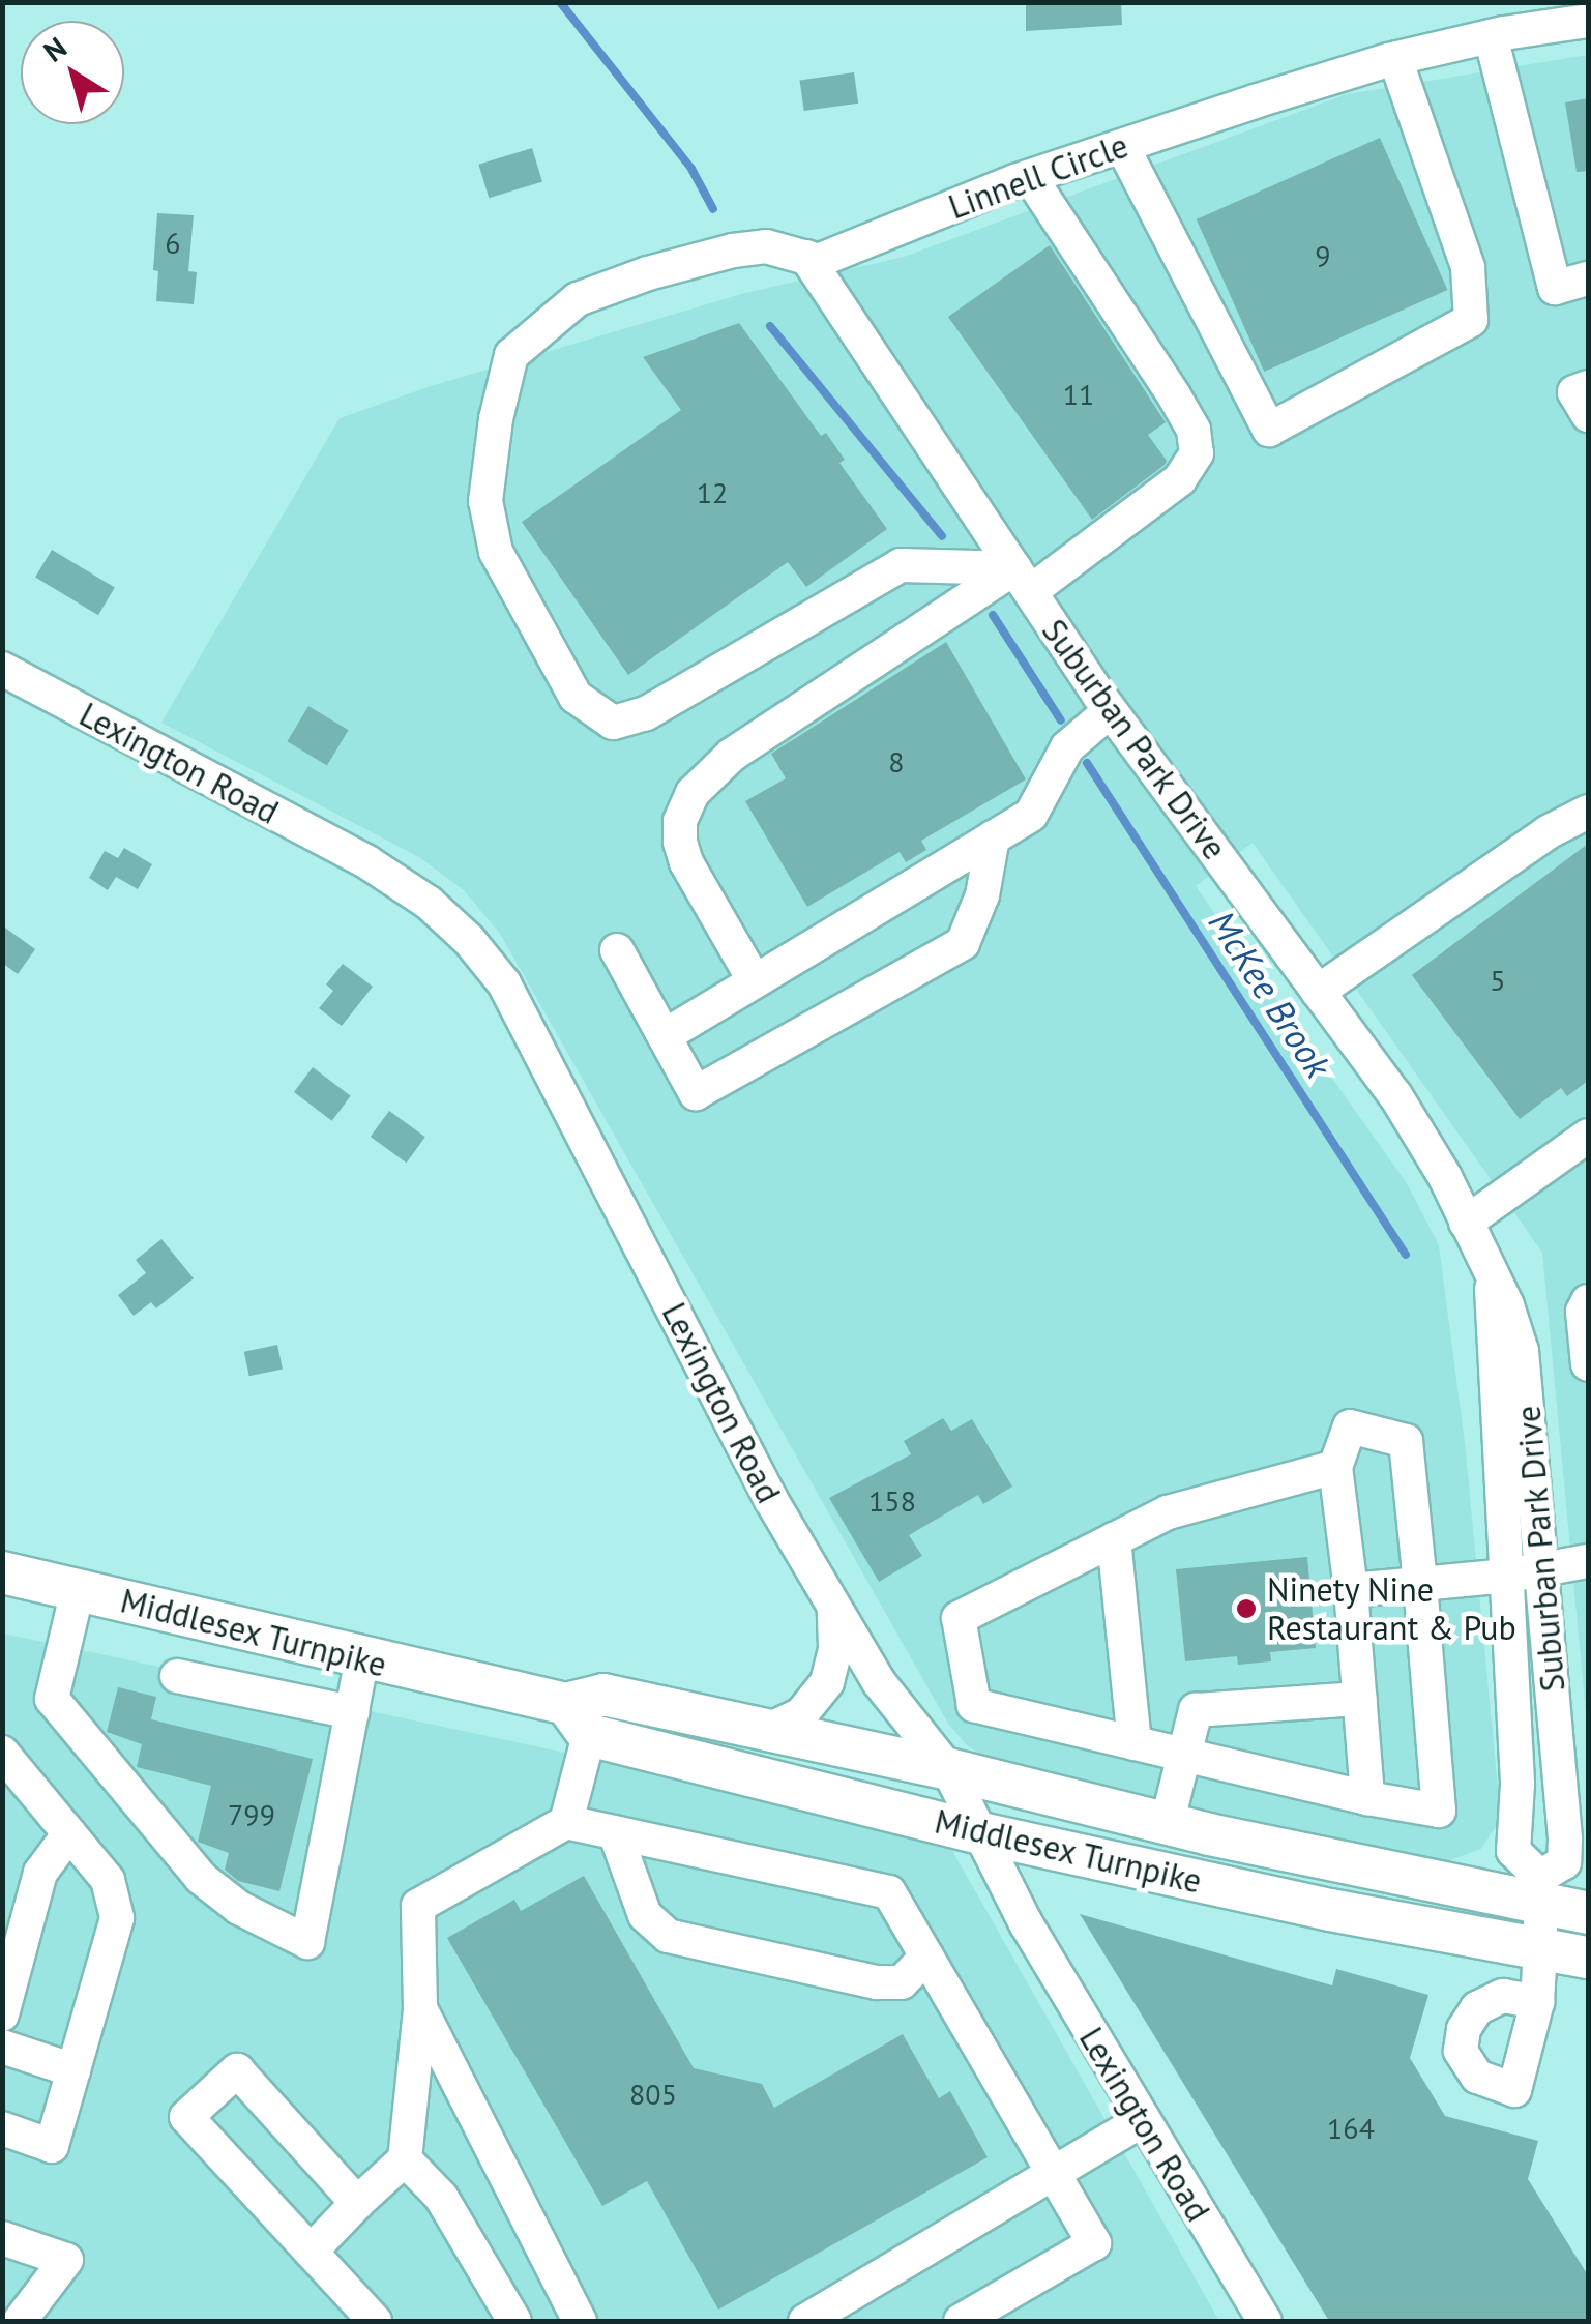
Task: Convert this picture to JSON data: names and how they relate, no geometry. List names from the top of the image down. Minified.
{"streets":{"main road":["Middlesex Turnpike"],"street":["Linnell Circle","Suburban Park Drive","Lexington Road"]},"crossings":[["Linnell Circle","Suburban Park Drive"],["Suburban Park Drive","Middlesex Turnpike"],["Lexington Road","Middlesex Turnpike"]],"water":["McKee Brook"],"places":["Ninety Nine Restaurant & Pub"],"house_numbers":["6","9","11","12","8","5","158","799","805","164"],"north":"top left"}
